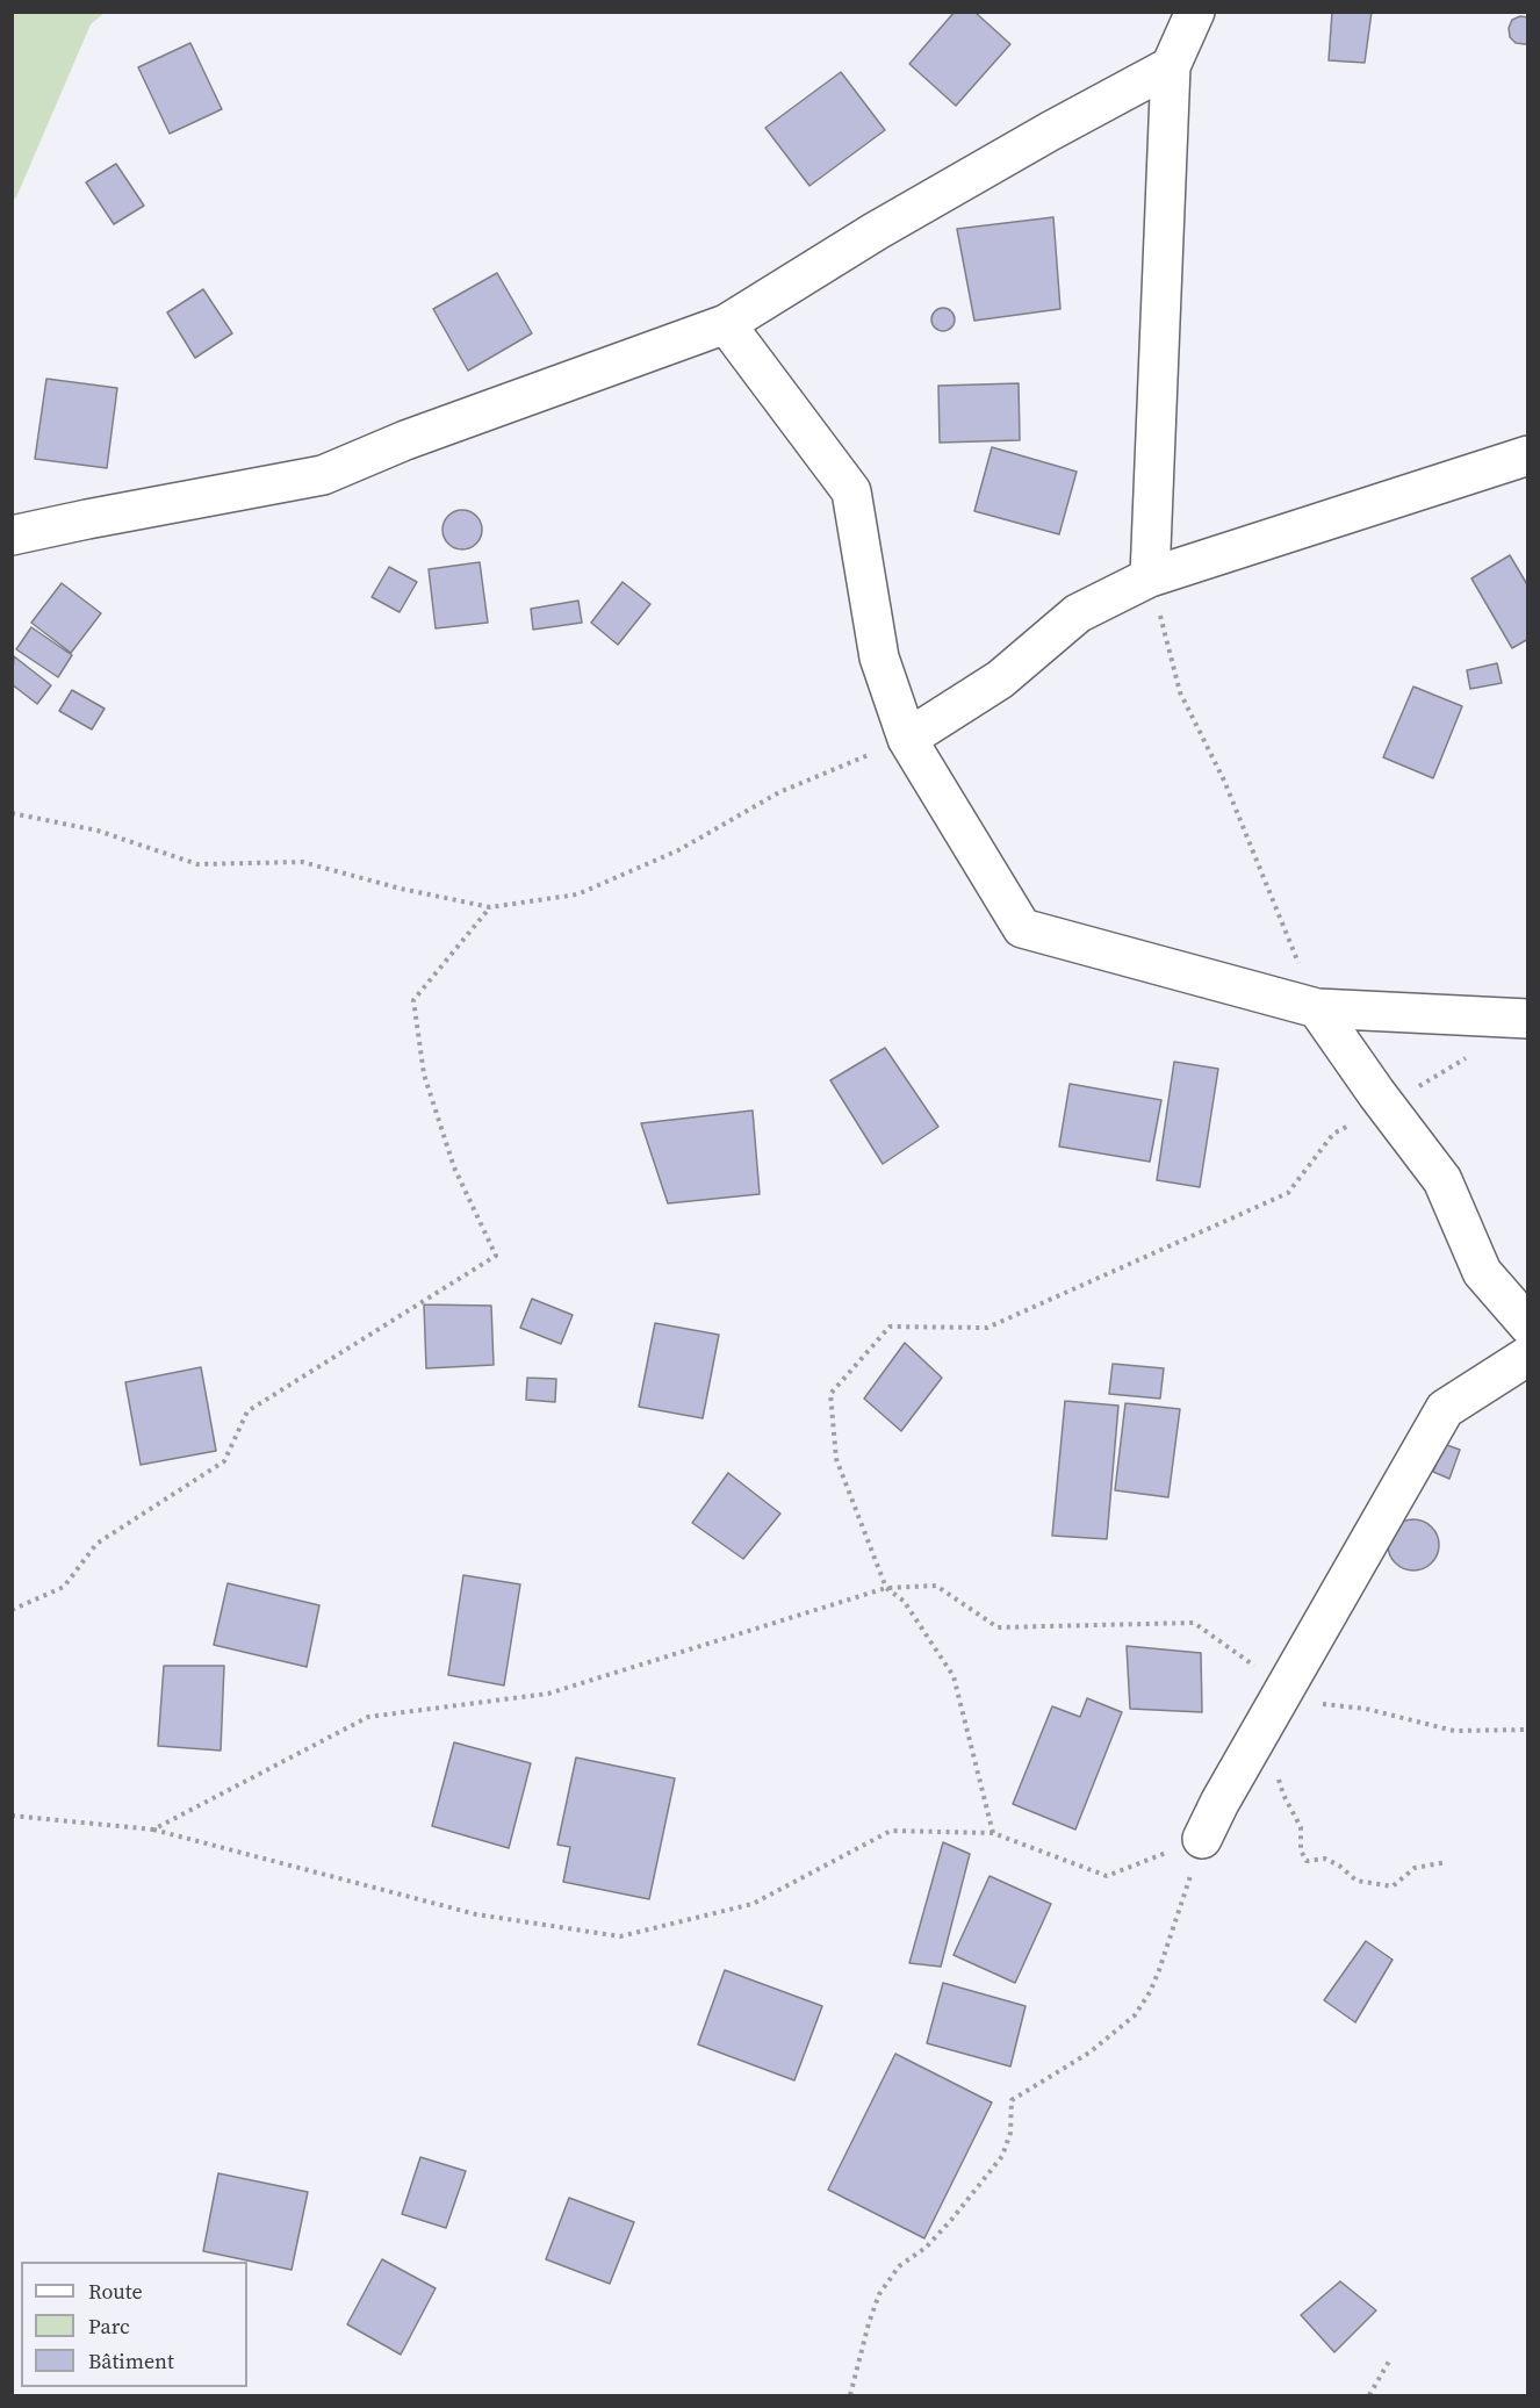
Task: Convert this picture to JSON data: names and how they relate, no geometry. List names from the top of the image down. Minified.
{"legend":["Route","Parc","Bâtiment"]}
